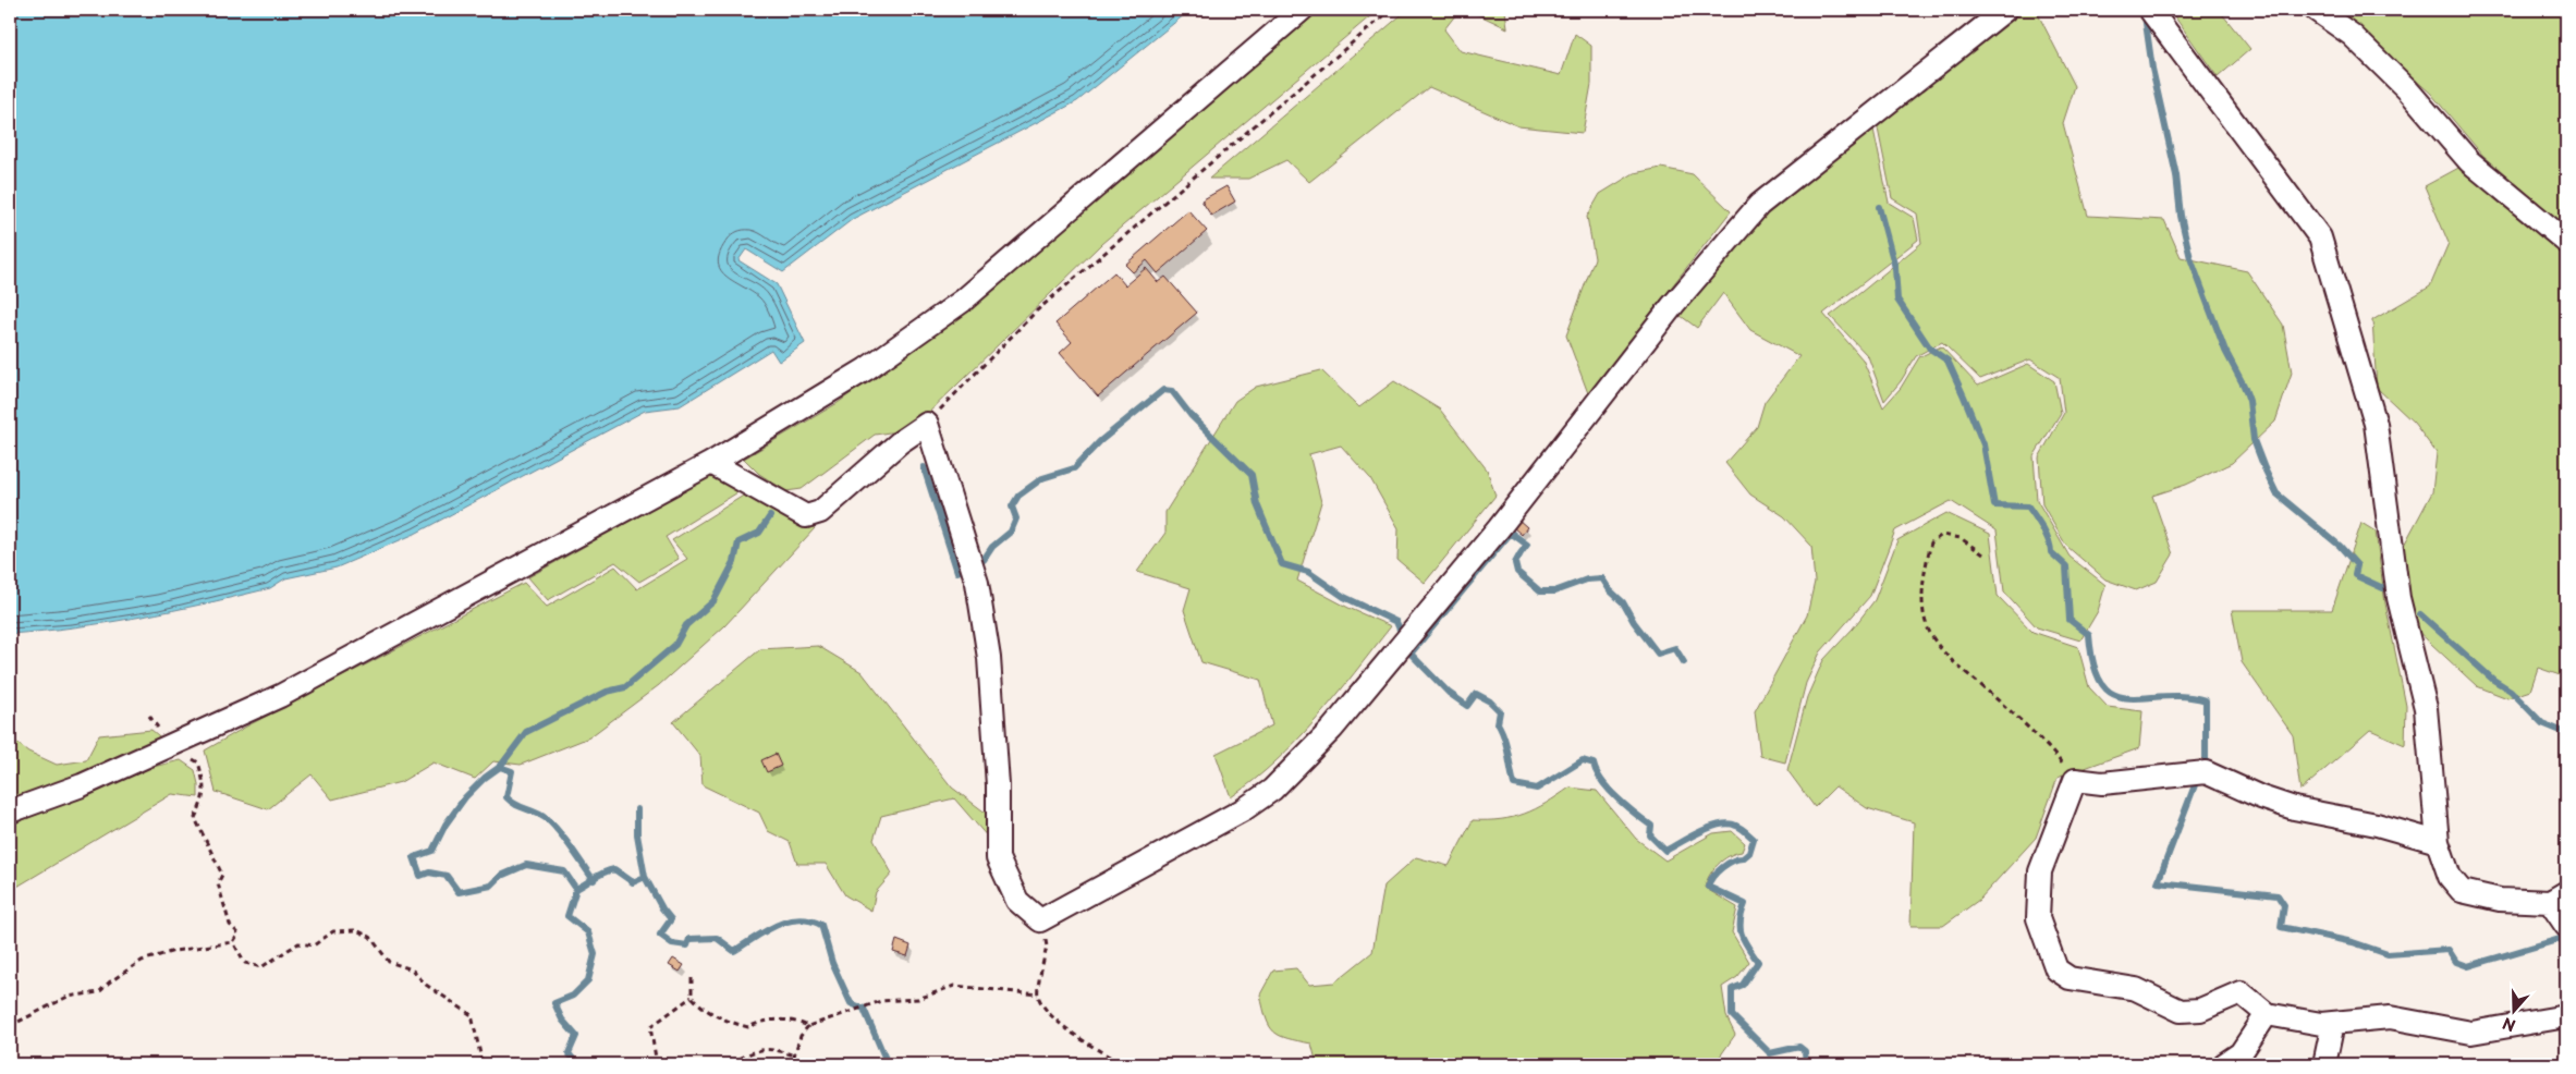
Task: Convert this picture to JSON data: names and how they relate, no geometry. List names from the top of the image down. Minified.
{"north":"bottom"}
